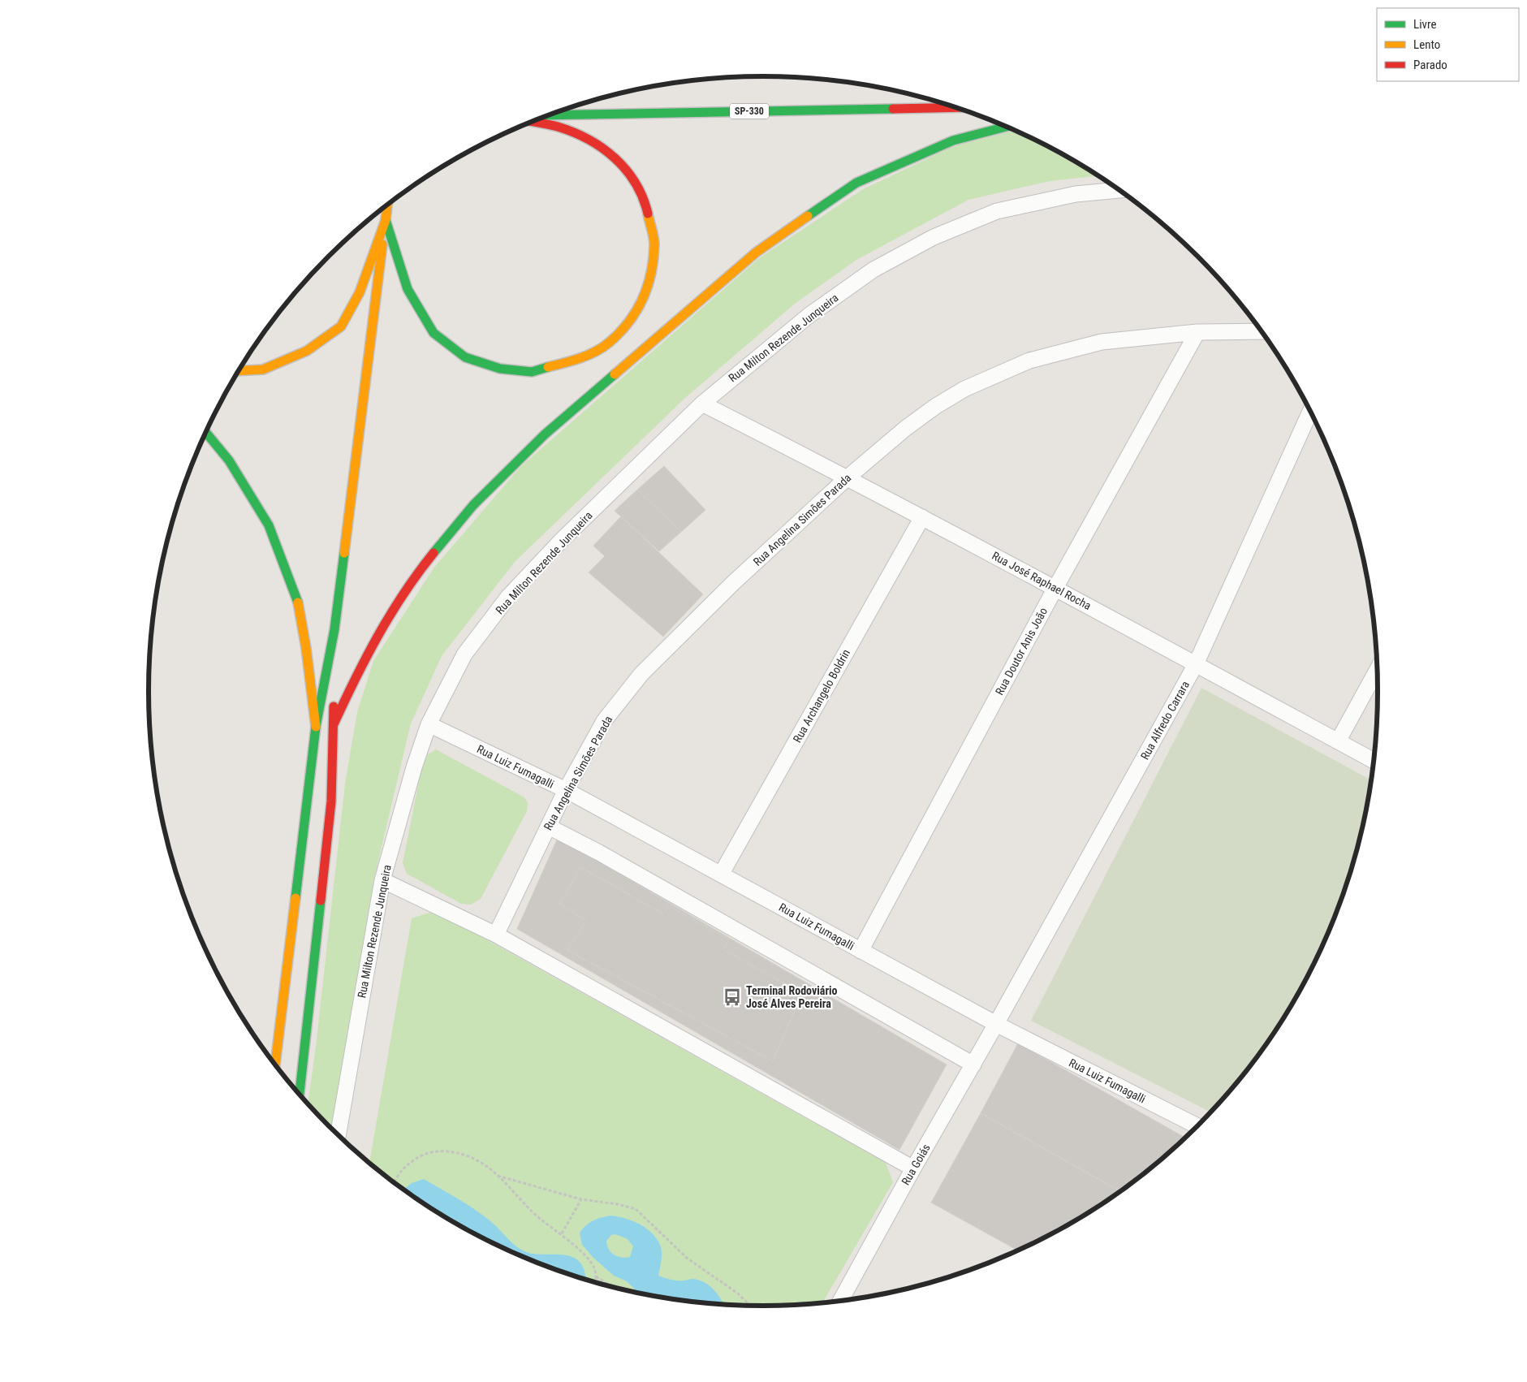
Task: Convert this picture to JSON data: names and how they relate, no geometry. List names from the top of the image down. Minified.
{"streets":{"main road":["SP-330"],"street":["Rua Milton Rezende Junqueira","Rua Angelina Simões Parada","Rua José Raphael Rocha","Rua Doutor Anis João","Rua Archangelo Boldrin","Rua Alfredo Carrara","Rua Luiz Fumagalli","Rua Goiás"]},"crossings":[["Rua Milton Rezende Junqueira","Rua José Raphael Rocha"],["Rua Milton Rezende Junqueira","Rua Luiz Fumagalli"],["Rua Angelina Simões Parada","Rua José Raphael Rocha"],["Rua Angelina Simões Parada","Rua Doutor Anis João"],["Rua Angelina Simões Parada","Rua Luiz Fumagalli"],["Rua José Raphael Rocha","Rua Doutor Anis João"],["Rua José Raphael Rocha","Rua Archangelo Boldrin"],["Rua José Raphael Rocha","Rua Alfredo Carrara"],["Rua Doutor Anis João","Rua Luiz Fumagalli"],["Rua Archangelo Boldrin","Rua Luiz Fumagalli"],["Rua Alfredo Carrara","Rua Luiz Fumagalli"],["Rua Alfredo Carrara","Rua Goiás"],["Rua Luiz Fumagalli","Rua Goiás"]],"places":{"bus stop":["Terminal Rodoviário José Alves Pereira"]},"legend":["Livre","Lento","Parado"]}
